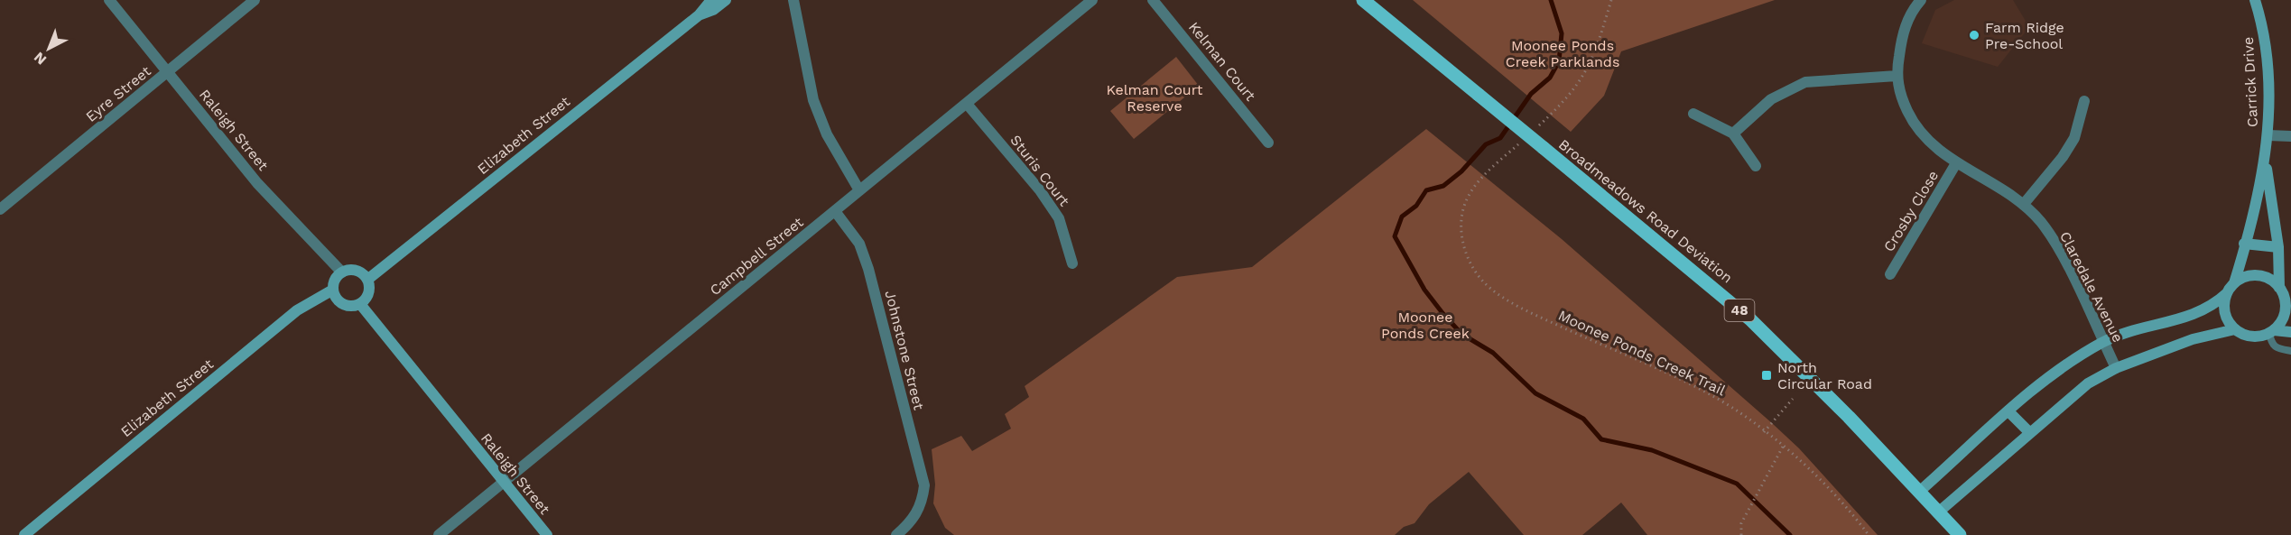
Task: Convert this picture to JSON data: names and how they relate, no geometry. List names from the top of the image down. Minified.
{"streets":{"main road":["Broadmeadows Road Deviation","48"],"street":["Kelman Court","Carrick Drive","Eyre Street","Raleigh Street","Elizabeth Street","Sturis Court","Crosby Close","Campbell Street","Claredale Avenue","Johnstone Street"],"path":["Moonee Ponds Creek Trail"]},"crossings":[["Eyre Street","Raleigh Street"],["Raleigh Street","Elizabeth Street"],["Raleigh Street","Campbell Street"],["Sturis Court","Campbell Street"],["Crosby Close","Claredale Avenue"],["Campbell Street","Johnstone Street"]],"parks":["Moonee Ponds Creek Parklands","Kelman Court Reserve","Moonee Ponds Creek"],"places":{"other":["Farm Ridge Pre-School"],"transit":["North Circular Road"]},"north":"bottom left"}
